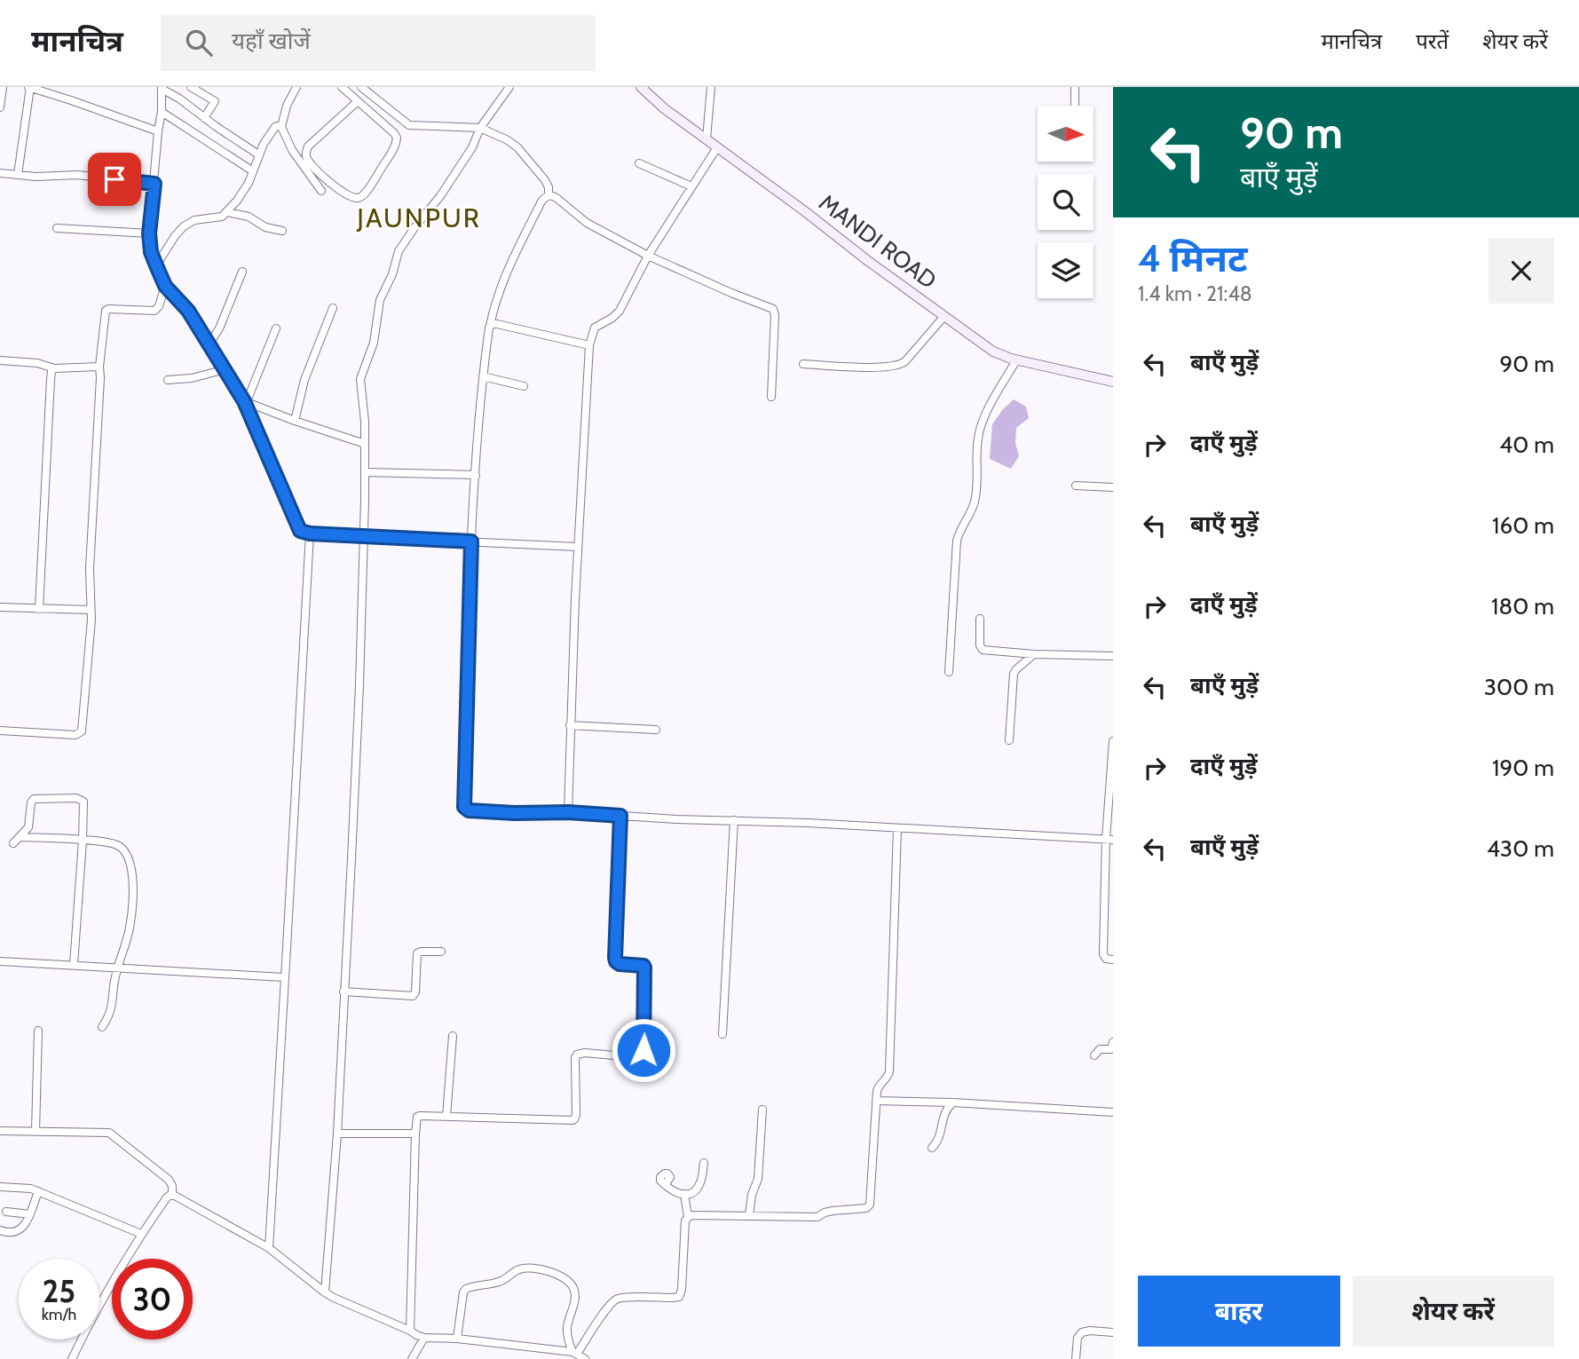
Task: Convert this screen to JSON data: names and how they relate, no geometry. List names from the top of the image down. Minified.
{"streets":{"street":["MANDI ROAD"]},"districts":["JAUNPUR"],"north":"right","page":{"header":"मानचित्र","search":"यहाँ खोजें","nav":["मानचित्र","परतें","शेयर करें"],"turn":["90 m","बाएँ मुड़ें"],"heading":["4 मिनट","1.4 km · 21:48"],"list":[{"name":"बाएँ मुड़ें","value":"90 m"},{"name":"दाएँ मुड़ें","value":"40 m"},{"name":"बाएँ मुड़ें","value":"160 m"},{"name":"दाएँ मुड़ें","value":"180 m"},{"name":"बाएँ मुड़ें","value":"300 m"},{"name":"दाएँ मुड़ें","value":"190 m"},{"name":"बाएँ मुड़ें","value":"430 m"}],"speed":"25 km/h","limit":"30","buttons":["बाहर","शेयर करें"]}}
